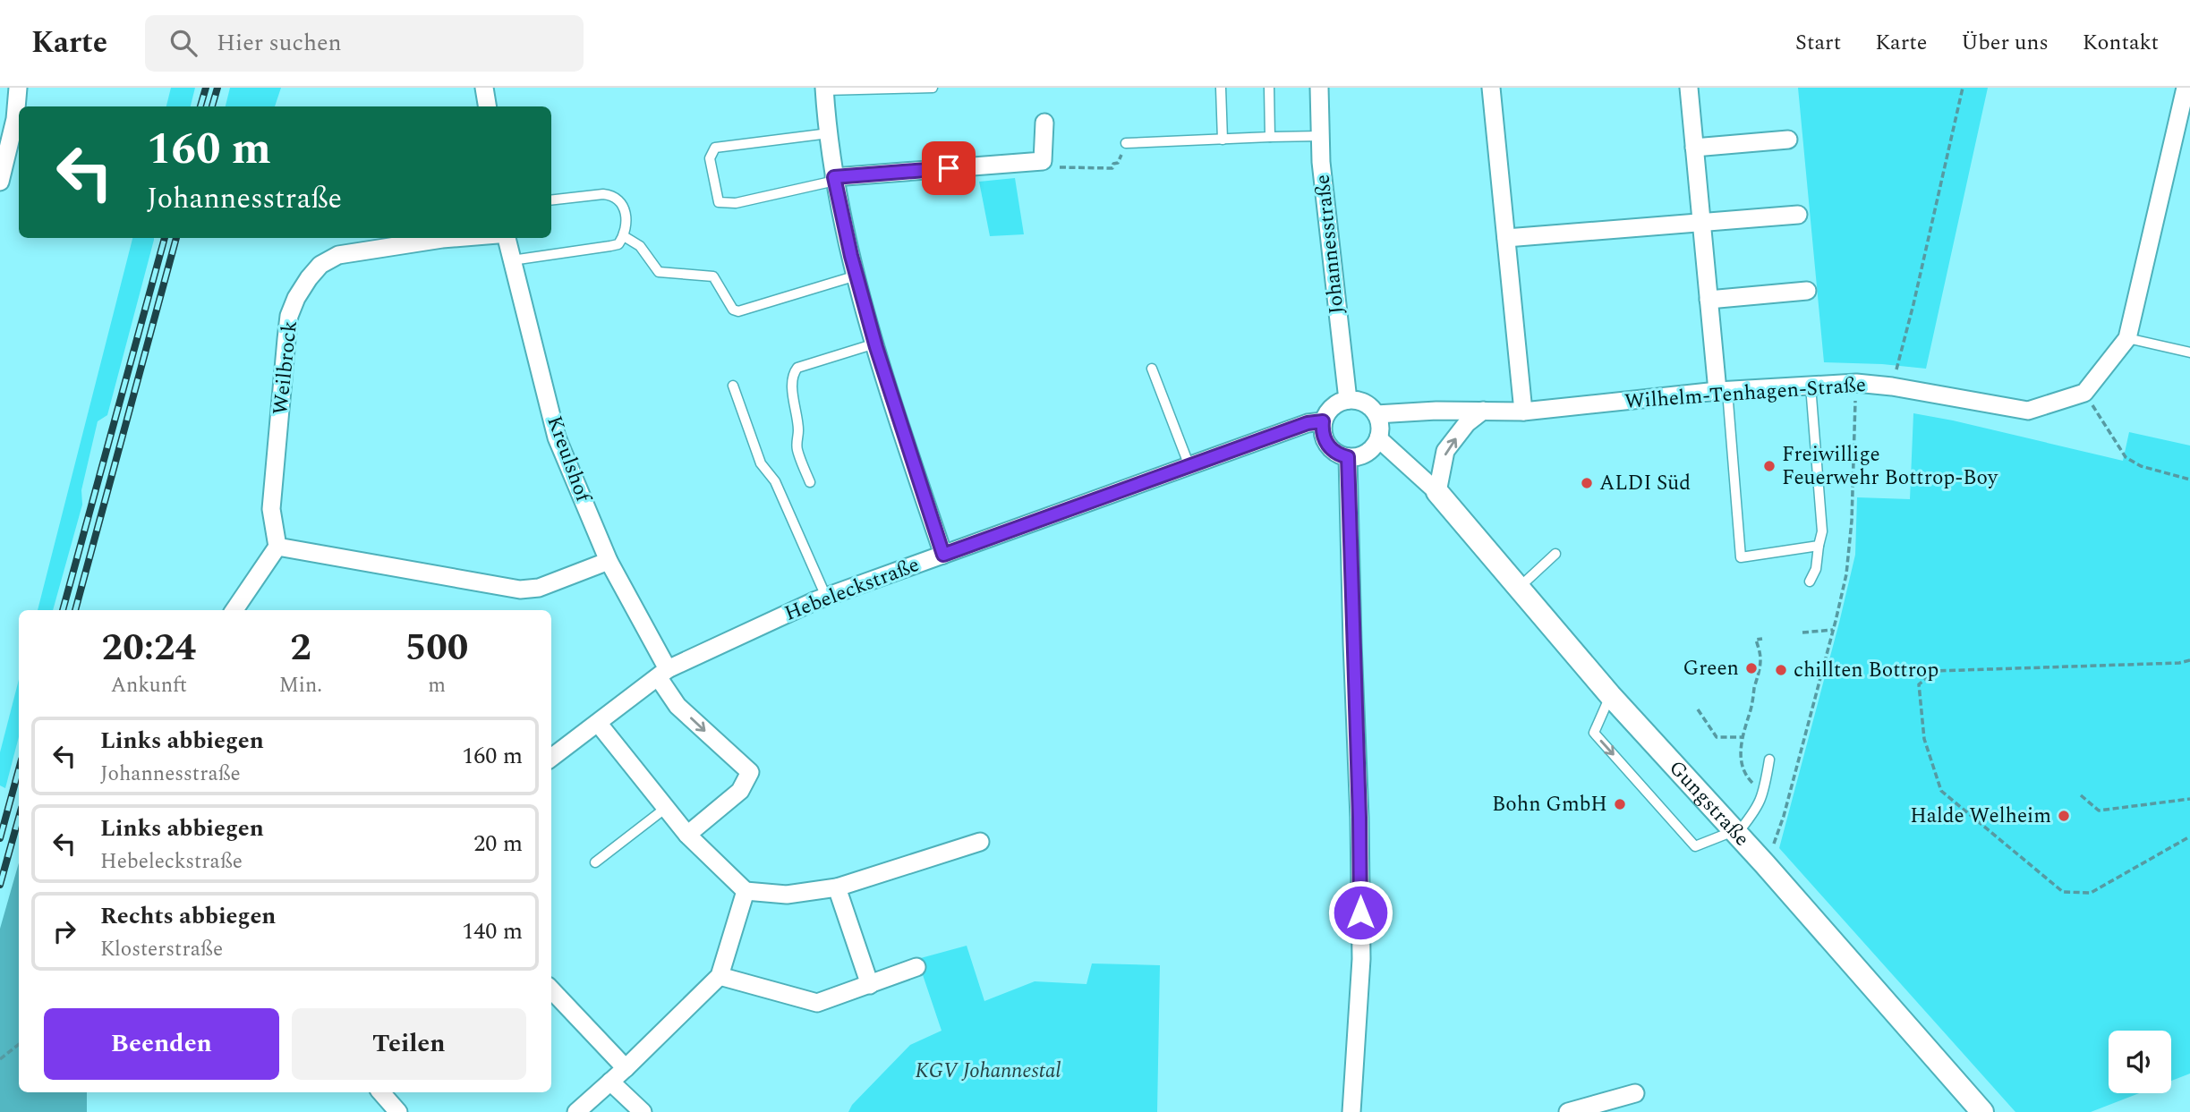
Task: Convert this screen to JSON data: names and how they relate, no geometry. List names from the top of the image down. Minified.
{"streets":{"street":["Johannesstraße","Weilbrock","Wilhelm-Tenhagen-Straße","Kreulshof","Hebeleckstraße","Gungstraße"]},"crossings":[["Johannesstraße","Wilhelm-Tenhagen-Straße"],["Johannesstraße","Hebeleckstraße"],["Johannesstraße","Gungstraße"],["Wilhelm-Tenhagen-Straße","Hebeleckstraße"],["Wilhelm-Tenhagen-Straße","Gungstraße"],["Kreulshof","Hebeleckstraße"],["Hebeleckstraße","Gungstraße"]],"parks":["KGV Johannestal"],"places":["Freiwillige Feuerwehr Bottrop-Boy","ALDI Süd","Green","chillten Bottrop","Bohn GmbH","Halde Welheim"],"page":{"header":"Karte","search":"Hier suchen","nav":["Start","Karte","Über uns","Kontakt"],"turn":["160 m","Johannesstraße"],"eta":["20:24","Ankunft","2","Min.","500","m"],"list":[{"name":"Links abbiegen","note":"Johannesstraße","value":"160 m"},{"name":"Links abbiegen","note":"Hebeleckstraße","value":"20 m"},{"name":"Rechts abbiegen","note":"Klosterstraße","value":"140 m"}],"buttons":["Beenden","Teilen"]}}
